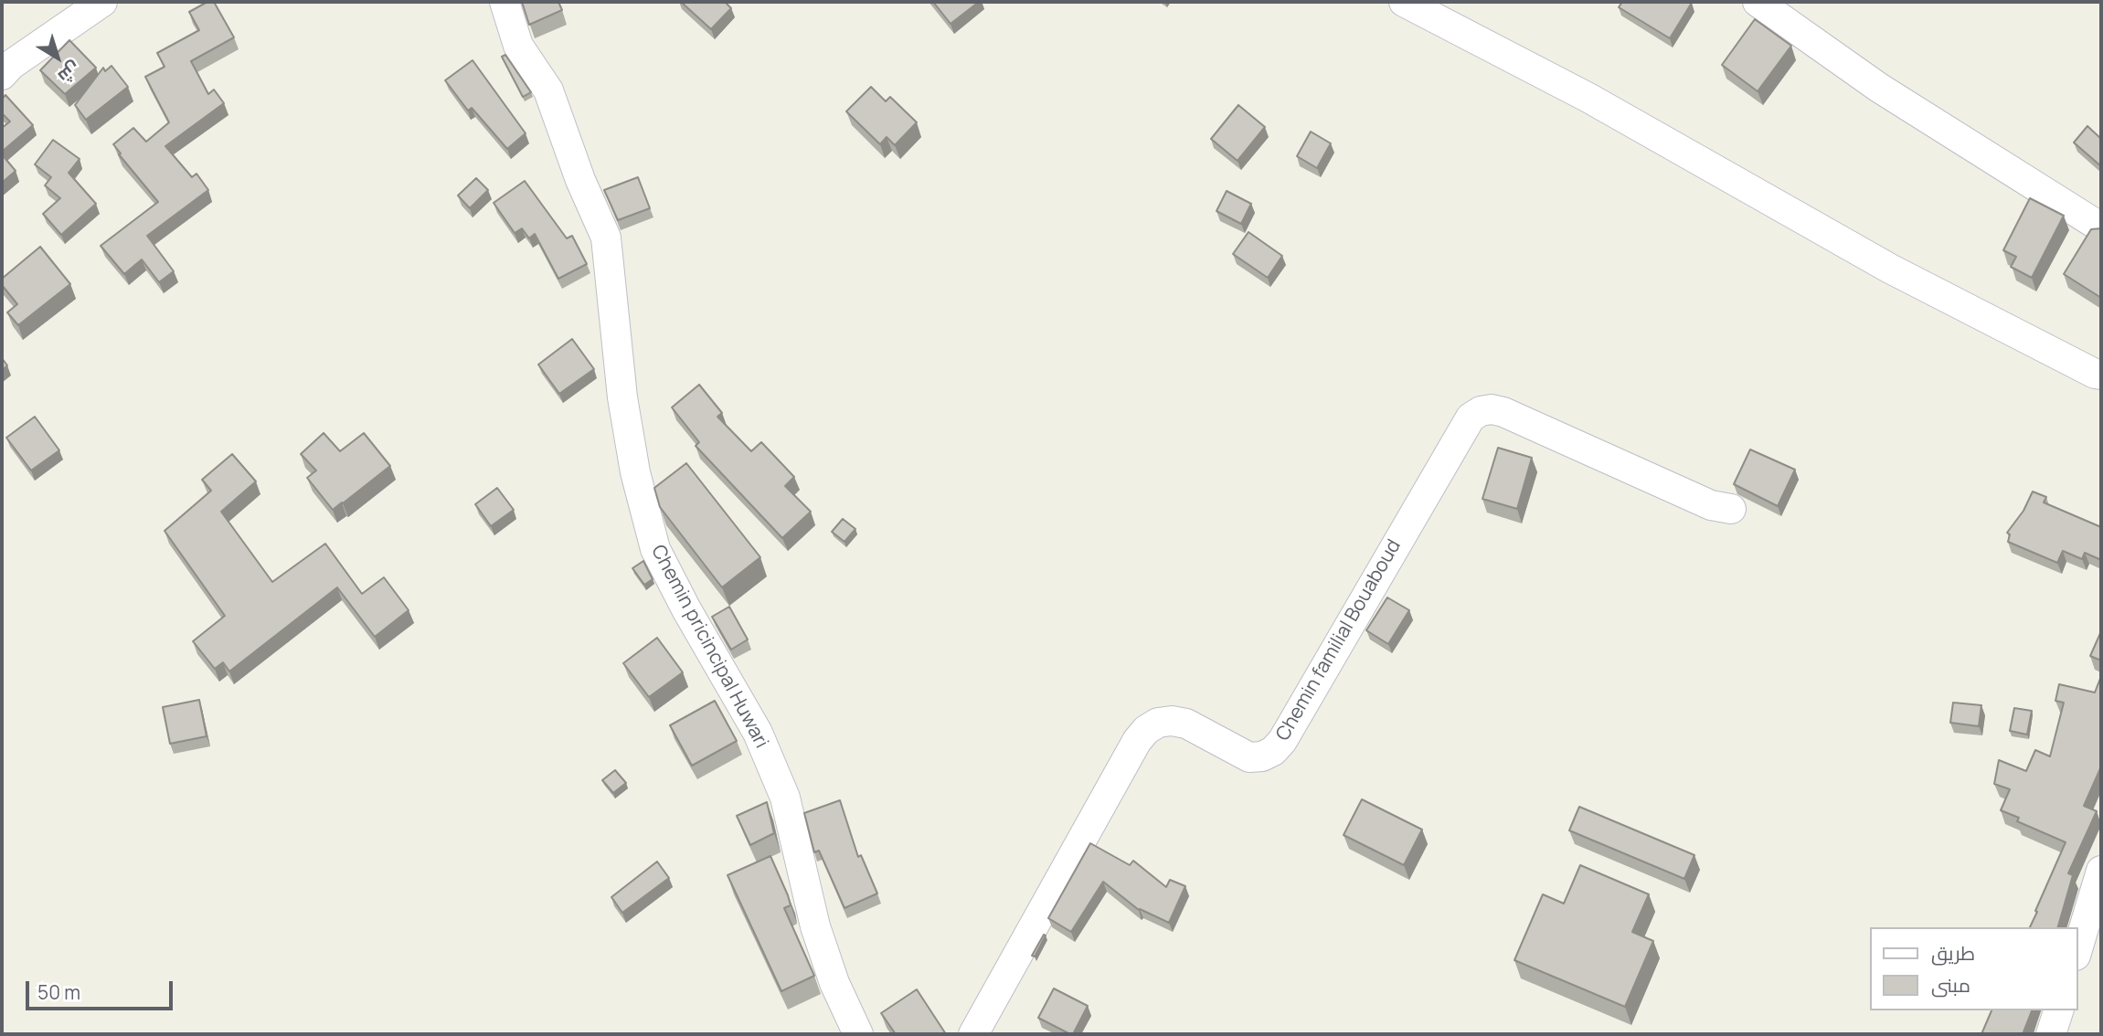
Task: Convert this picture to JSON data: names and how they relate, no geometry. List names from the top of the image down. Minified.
{"streets":{"street":["Chemin familial Bouaboud","Chemin pricincipal Huwari"]},"legend":["طريق","مبنى"],"scale_bar":"50 m","north":"bottom right"}
